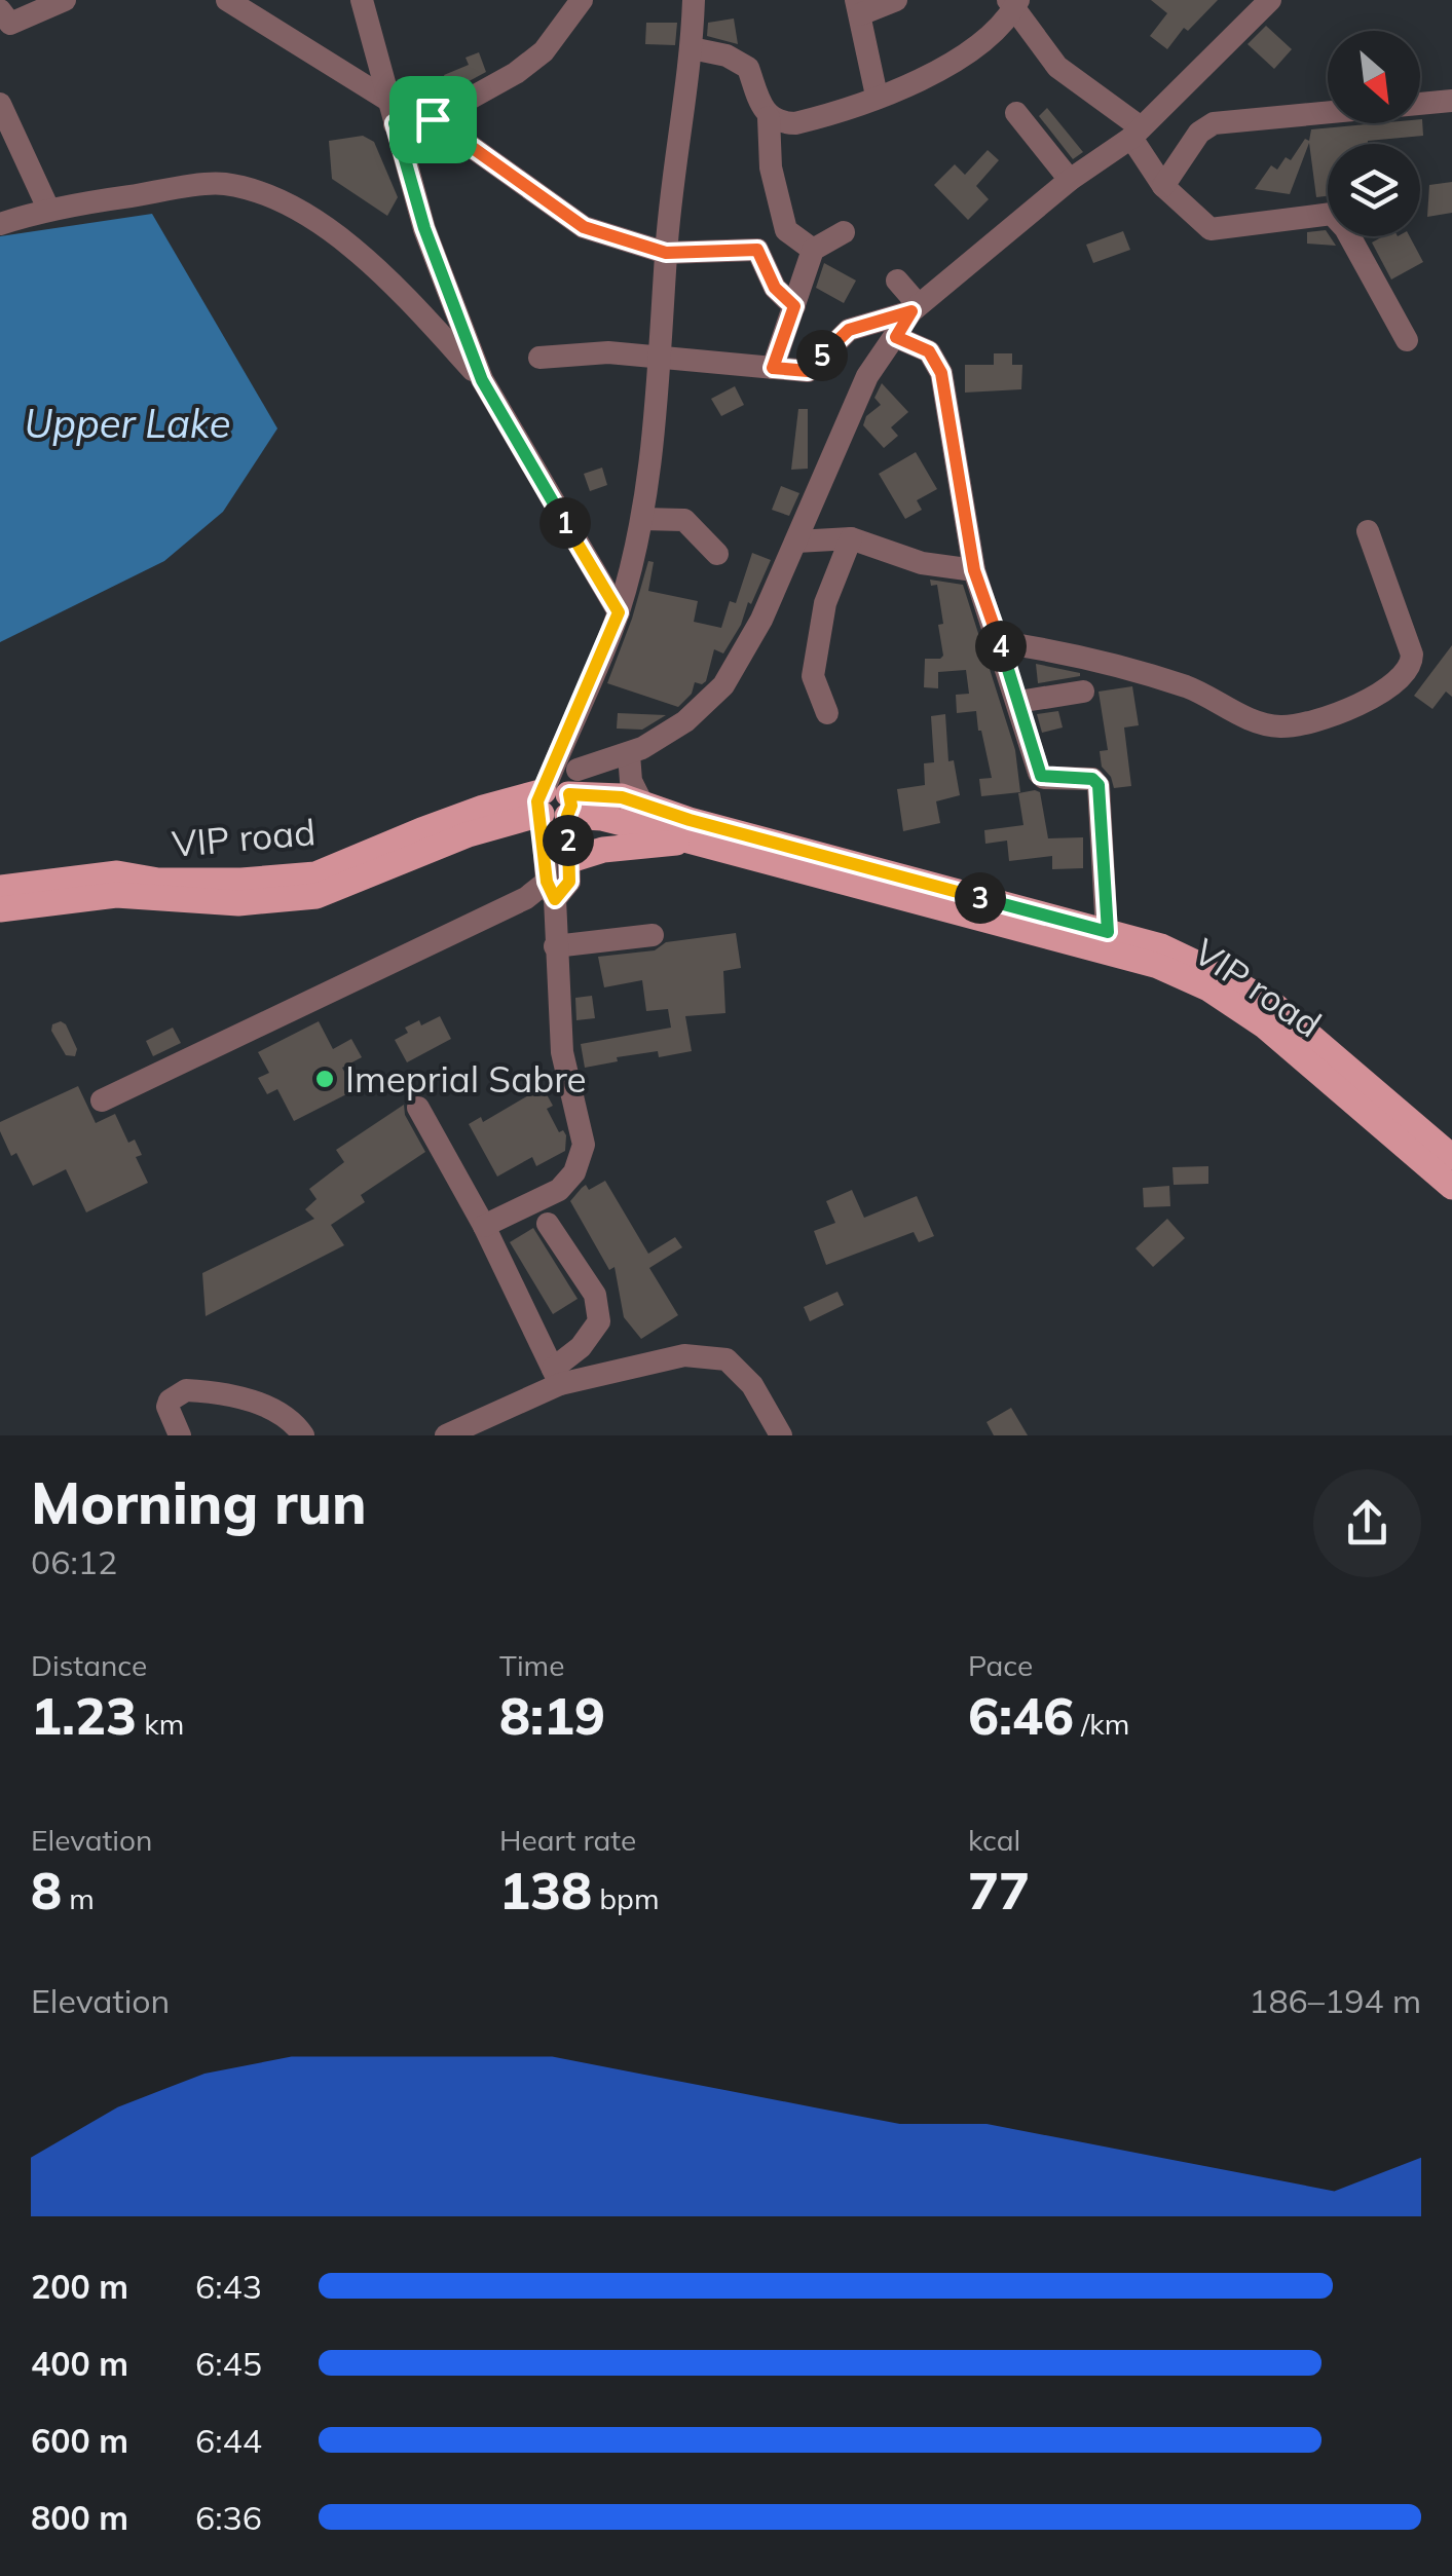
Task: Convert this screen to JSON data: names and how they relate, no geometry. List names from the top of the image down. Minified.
{"streets":{"main road":["VIP road"]},"water":["Upper Lake"],"places":["Imeprial Sabre"],"north":"bottom right","page":{"pins":["5","1","4","2","3"],"heading":["Morning run","06:12"],"stats":[["Distance","1.23 km"],["Time","8:19"],["Pace","6:46 /km"],["Elevation","8 m"],["Heart rate","138 bpm"],["kcal","77"]],"chart":["Elevation","186–194 m"],"list":[{"name":"200 m","note":"6:43"},{"name":"400 m","note":"6:45"},{"name":"600 m","note":"6:44"},{"name":"800 m","note":"6:36"}]}}
